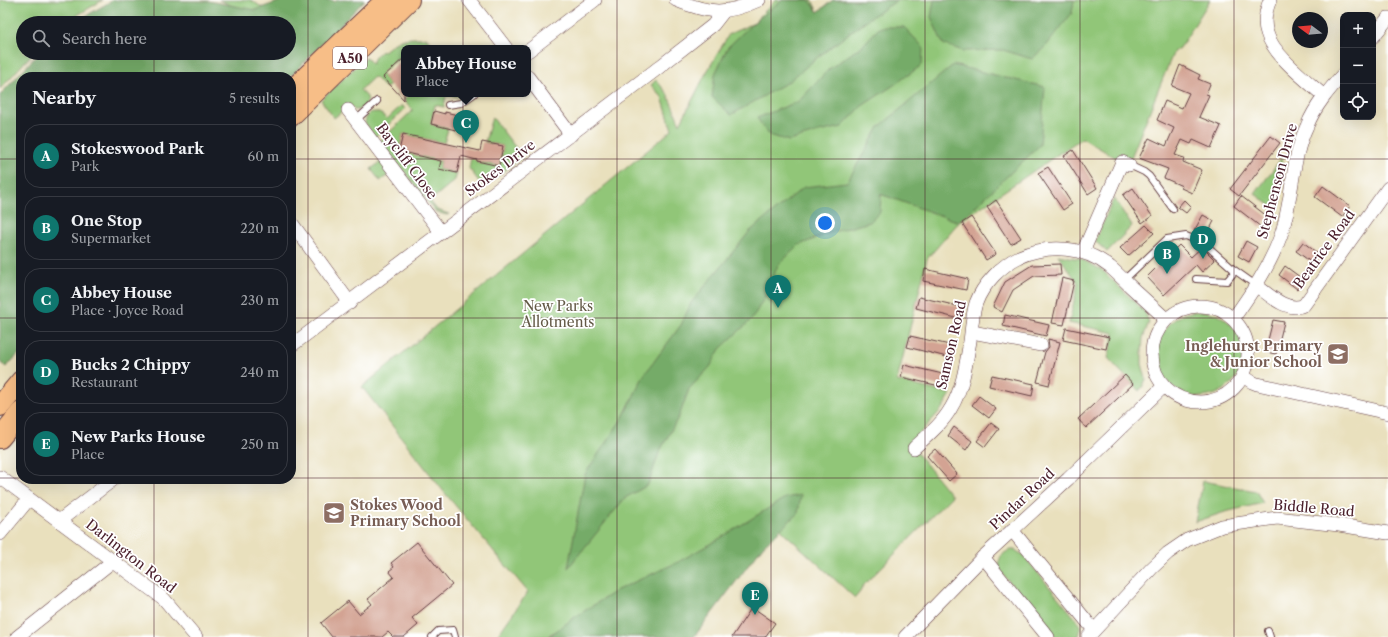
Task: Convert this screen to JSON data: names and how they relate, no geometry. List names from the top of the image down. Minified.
{"streets":{"main road":["A50"],"street":["Baycliff Close","Stokes Drive","Stephenson Drive","Beatrice Road","Samson Road","Pindar Road","Biddle Road","Darlington Road"]},"crossings":[["Baycliff Close","Stokes Drive"],["Stephenson Drive","Beatrice Road"],["Stephenson Drive","Samson Road"],["Stephenson Drive","Pindar Road"],["Samson Road","Pindar Road"]],"parks":["New Parks Allotments"],"places":{"school or university":["Inglehurst Primary & Junior School","Stokes Wood Primary School"]},"north":"left","page":{"map_buttons":["+","−"],"search":"Search here","popup":["Abbey House","Place"],"heading":["Nearby","5 results"],"pins":["C","D","B","A","E"],"list":[{"mark":"A","name":"Stokeswood Park","note":"Park","value":"60 m"},{"mark":"B","name":"One Stop","note":"Supermarket","value":"220 m"},{"mark":"C","name":"Abbey House","note":"Place · Joyce Road","value":"230 m"},{"mark":"D","name":"Bucks 2 Chippy","note":"Restaurant","value":"240 m"},{"mark":"E","name":"New Parks House","note":"Place","value":"250 m"}]}}
